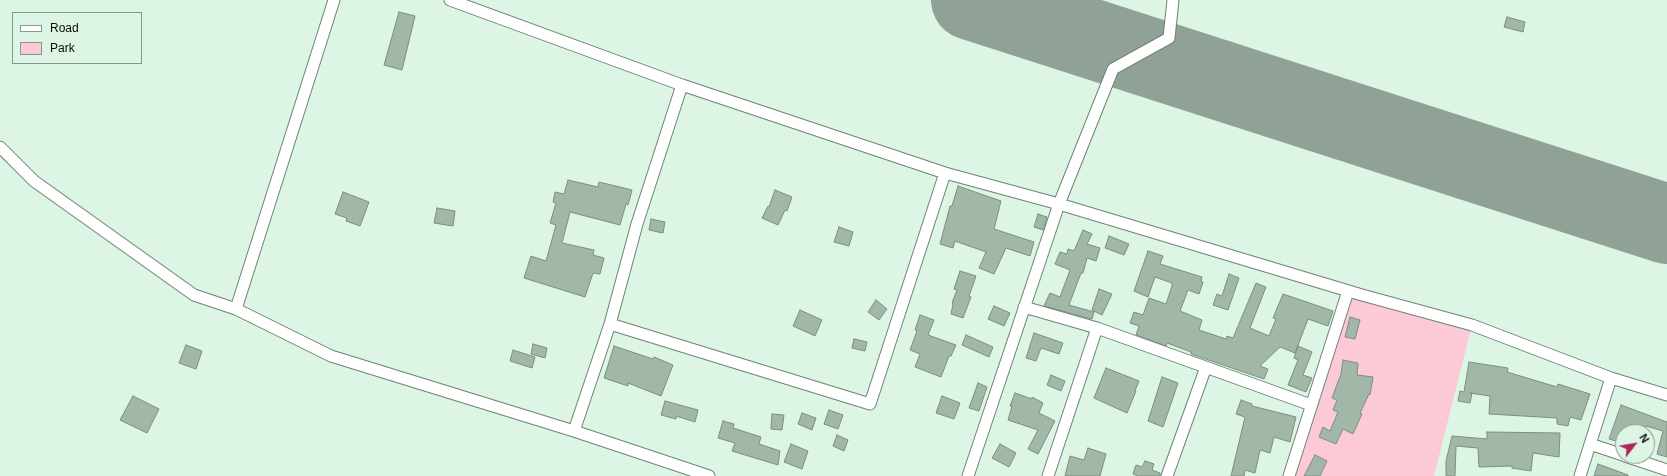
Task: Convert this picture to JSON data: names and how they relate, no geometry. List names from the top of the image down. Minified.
{"legend":["Road","Park"],"north":"top right"}
